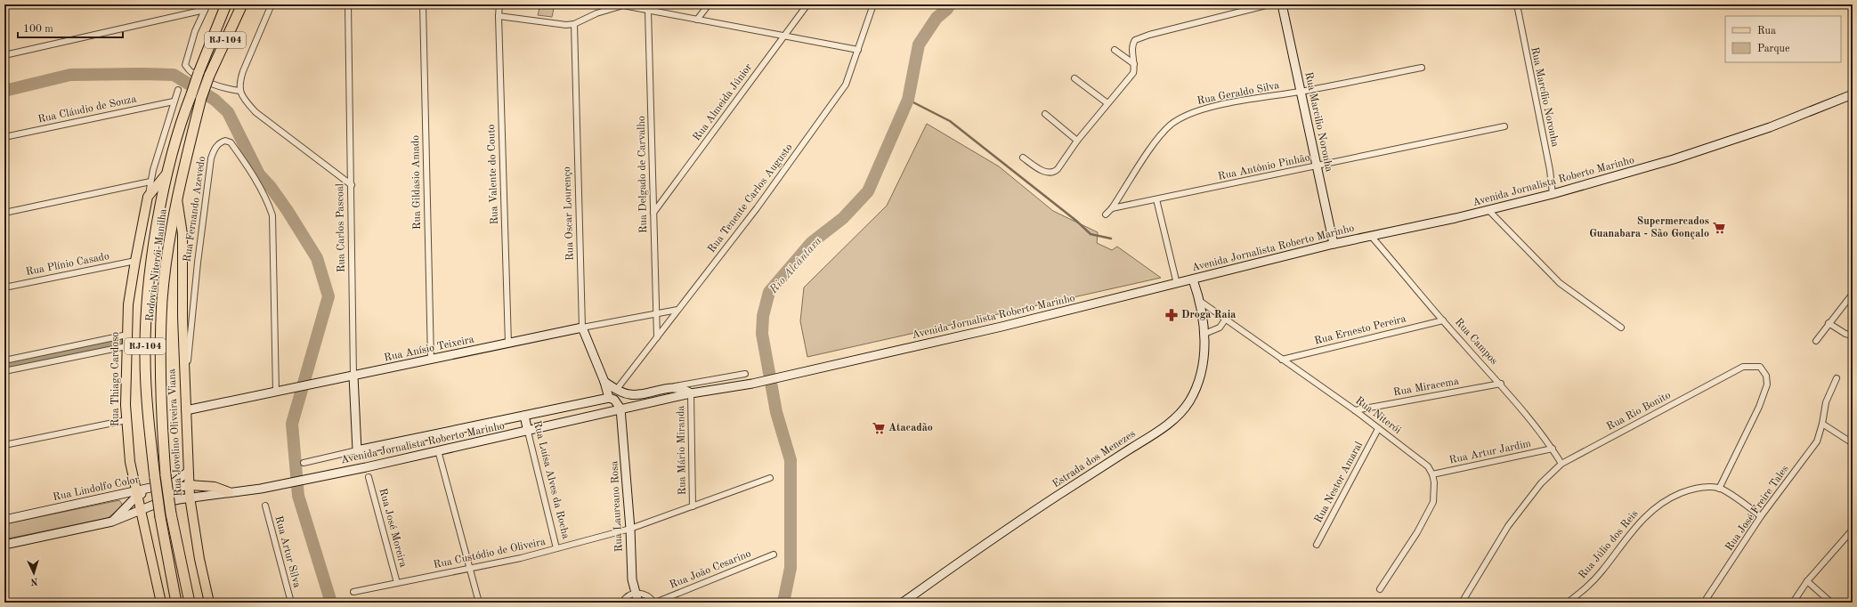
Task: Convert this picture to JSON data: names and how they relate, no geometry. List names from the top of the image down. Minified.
{"streets":{"highway":["RJ-104","Rodovia Niterói-Manilha"],"main road":["Rua Marcilio Noronha","Avenida Jornalista Roberto Marinho","Rua Oscar Lourenço","Rua Carlos Pascoal","Rua Anísio Teixeira","Rua Thiago Cardoso","Rua Jovelino Oliveira Viana","Estrada dos Menezes","Rua Luísa Alves da Rocha","Rua Lindolfo Color","Rua Laureano Rosa"],"street":["Rua Geraldo Silva","Rua Marcílio Noronha","Rua Almeida Júnior","Rua Cláudio de Souza","Rua Antônio Pinhão","Rua Valente do Couto","Rua Delgado de Carvalho","Rua Gildasio Amado","Rua Tenente Carlos Augusto","Rua Fernando Azevedo","Rua Plínio Casado","Rua Ernesto Pereira","Rua Campos","Rua Miracema","Rua Rio Bonito","Rua Niterói","Rua Mário Miranda","Rua Artur Jardim","Rua Nestor Amaral","Rua José Freire Tales","Rua José Moreira","Rua Júlio dos Reis","Rua Artur Silva","Rua Custódio de Oliveira","Rua João Cesarino"]},"crossings":[["Rua Geraldo Silva","Rua Marcilio Noronha"],["Rua Geraldo Silva","Rua Antônio Pinhão"],["Rua Marcílio Noronha","Avenida Jornalista Roberto Marinho"],["Rua Almeida Júnior","Rua Delgado de Carvalho"],["Rua Cláudio de Souza","Rua Thiago Cardoso"],["Rua Marcilio Noronha","Rua Antônio Pinhão"],["Rua Marcilio Noronha","Avenida Jornalista Roberto Marinho"],["Rua Valente do Couto","Rua Anísio Teixeira"],["Rua Delgado de Carvalho","Rua Tenente Carlos Augusto"],["Rua Delgado de Carvalho","Rua Anísio Teixeira"],["Avenida Jornalista Roberto Marinho","Rua Tenente Carlos Augusto"],["Avenida Jornalista Roberto Marinho","Rua Oscar Lourenço"],["Avenida Jornalista Roberto Marinho","Rua Carlos Pascoal"],["Avenida Jornalista Roberto Marinho","Rua Campos"],["Avenida Jornalista Roberto Marinho","Rua Thiago Cardoso"],["Avenida Jornalista Roberto Marinho","Rua Jovelino Oliveira Viana"],["Avenida Jornalista Roberto Marinho","Rua Mário Miranda"],["Avenida Jornalista Roberto Marinho","Estrada dos Menezes"],["Avenida Jornalista Roberto Marinho","Rua Luísa Alves da Rocha"],["Avenida Jornalista Roberto Marinho","Rua Lindolfo Color"],["Avenida Jornalista Roberto Marinho","Rua Laureano Rosa"],["Rua Gildasio Amado","Rua Anísio Teixeira"],["Rua Tenente Carlos Augusto","Rua Anísio Teixeira"],["Rua Fernando Azevedo","Rua Anísio Teixeira"],["Rua Fernando Azevedo","Rua Jovelino Oliveira Viana"],["Rua Oscar Lourenço","Rua Anísio Teixeira"],["Rua Carlos Pascoal","Rua Anísio Teixeira"],["Rua Plínio Casado","Rua Thiago Cardoso"],["Rodovia Niterói-Manilha","Rua Thiago Cardoso"],["Rodovia Niterói-Manilha","Rua Jovelino Oliveira Viana"],["Rua Ernesto Pereira","Rua Campos"],["Rua Ernesto Pereira","Rua Niterói"],["Rua Campos","Rua Miracema"],["Rua Campos","Rua Rio Bonito"],["Rua Campos","Rua Artur Jardim"],["Rua Anísio Teixeira","Rua Jovelino Oliveira Viana"],["Rua Thiago Cardoso","Rua Lindolfo Color"],["Rua Miracema","Rua Niterói"],["Rua Rio Bonito","Rua Júlio dos Reis"],["Rua Niterói","Rua Artur Jardim"],["Rua Niterói","Estrada dos Menezes"],["Rua Niterói","Rua Nestor Amaral"],["Rua Jovelino Oliveira Viana","Rua Lindolfo Color"],["Rua Mário Miranda","Rua Custódio de Oliveira"],["Rua Luísa Alves da Rocha","Rua Custódio de Oliveira"],["Rua Laureano Rosa","Rua Custódio de Oliveira"],["Rua José Freire Tales","Rua Júlio dos Reis"],["Rua José Moreira","Rua Custódio de Oliveira"]],"water":["Rio Alcântara"],"places":{"supermarket":["Supermercados Guanabara - São Gonçalo","Atacadão"],"pharmacy":["Droga Raia"]},"legend":["Rua","Parque"],"scale_bar":"100 m","north":"bottom"}
